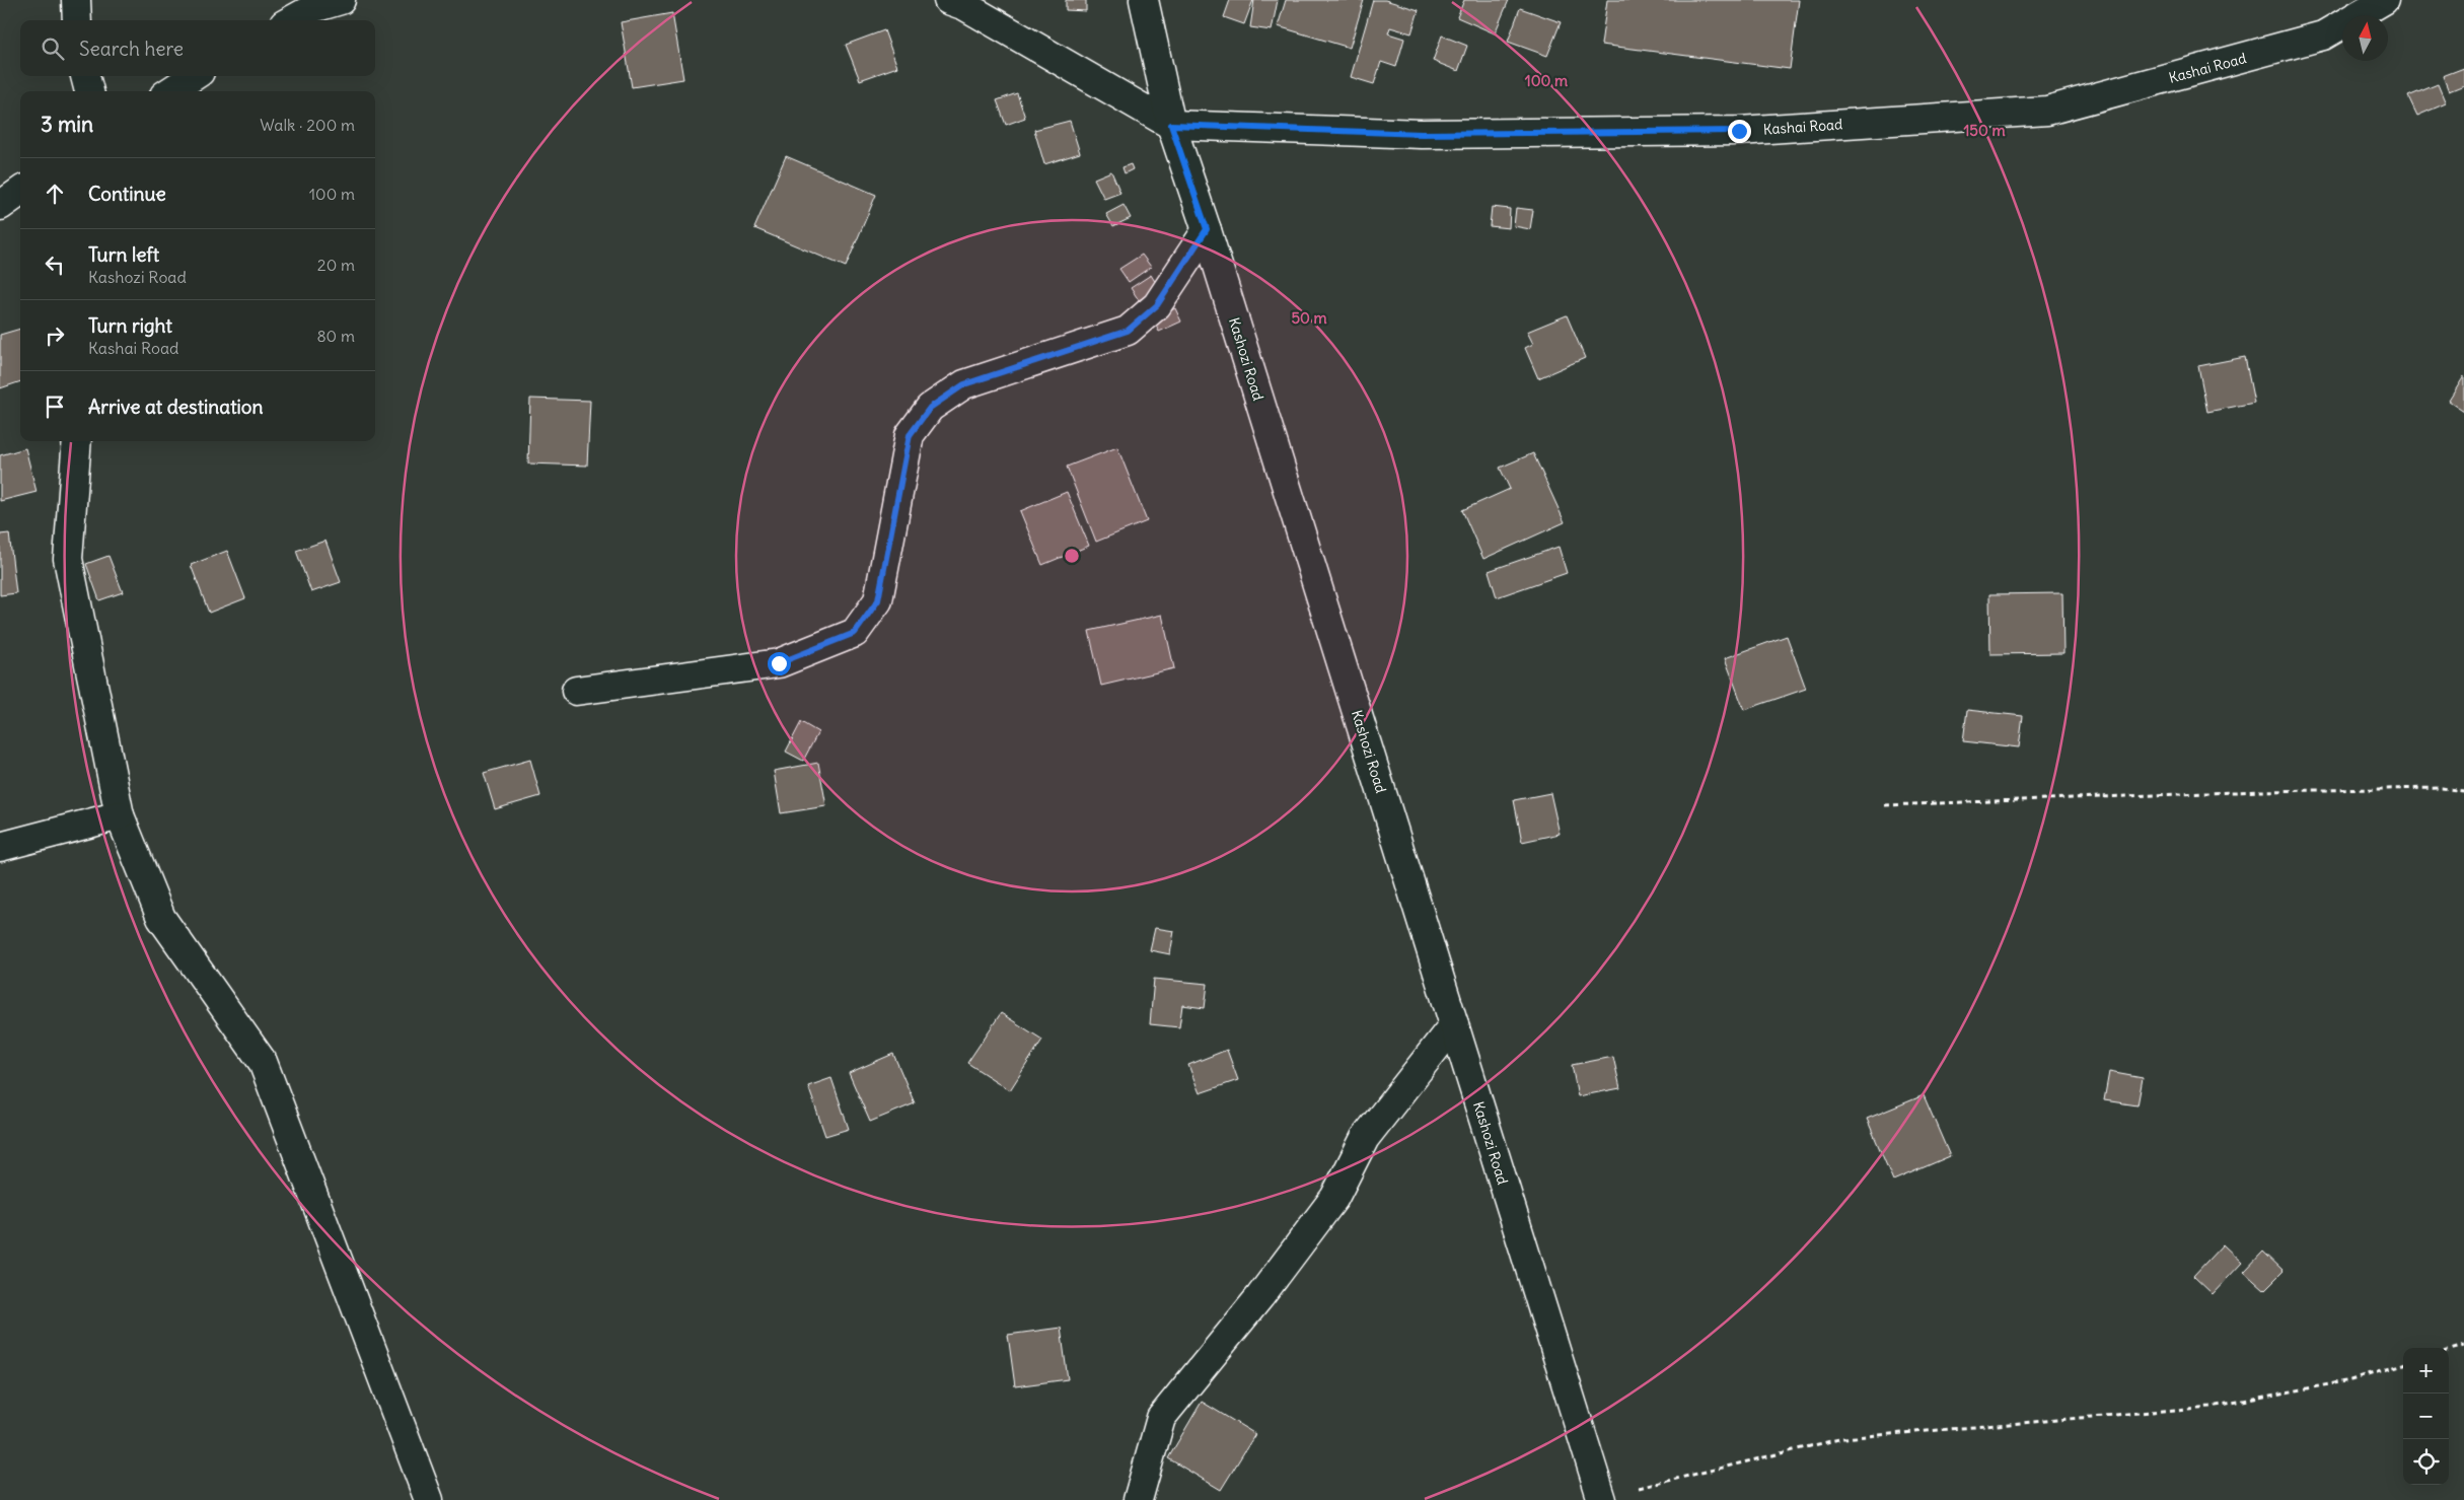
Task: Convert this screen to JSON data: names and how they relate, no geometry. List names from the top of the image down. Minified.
{"streets":{"street":["Kashai Road","Kashozi Road"]},"crossings":[["Kashai Road","Kashozi Road"]],"north":"top","page":{"search":"Search here","heading":["3 min","Walk · 200 m"],"list":[["Continue","100 m"],["Turn left","Kashozi Road","20 m"],["Turn right","Kashai Road","80 m"],"Arrive at destination"],"map_buttons":["+","−"]},"rings":["100 m","150 m","50 m"]}
